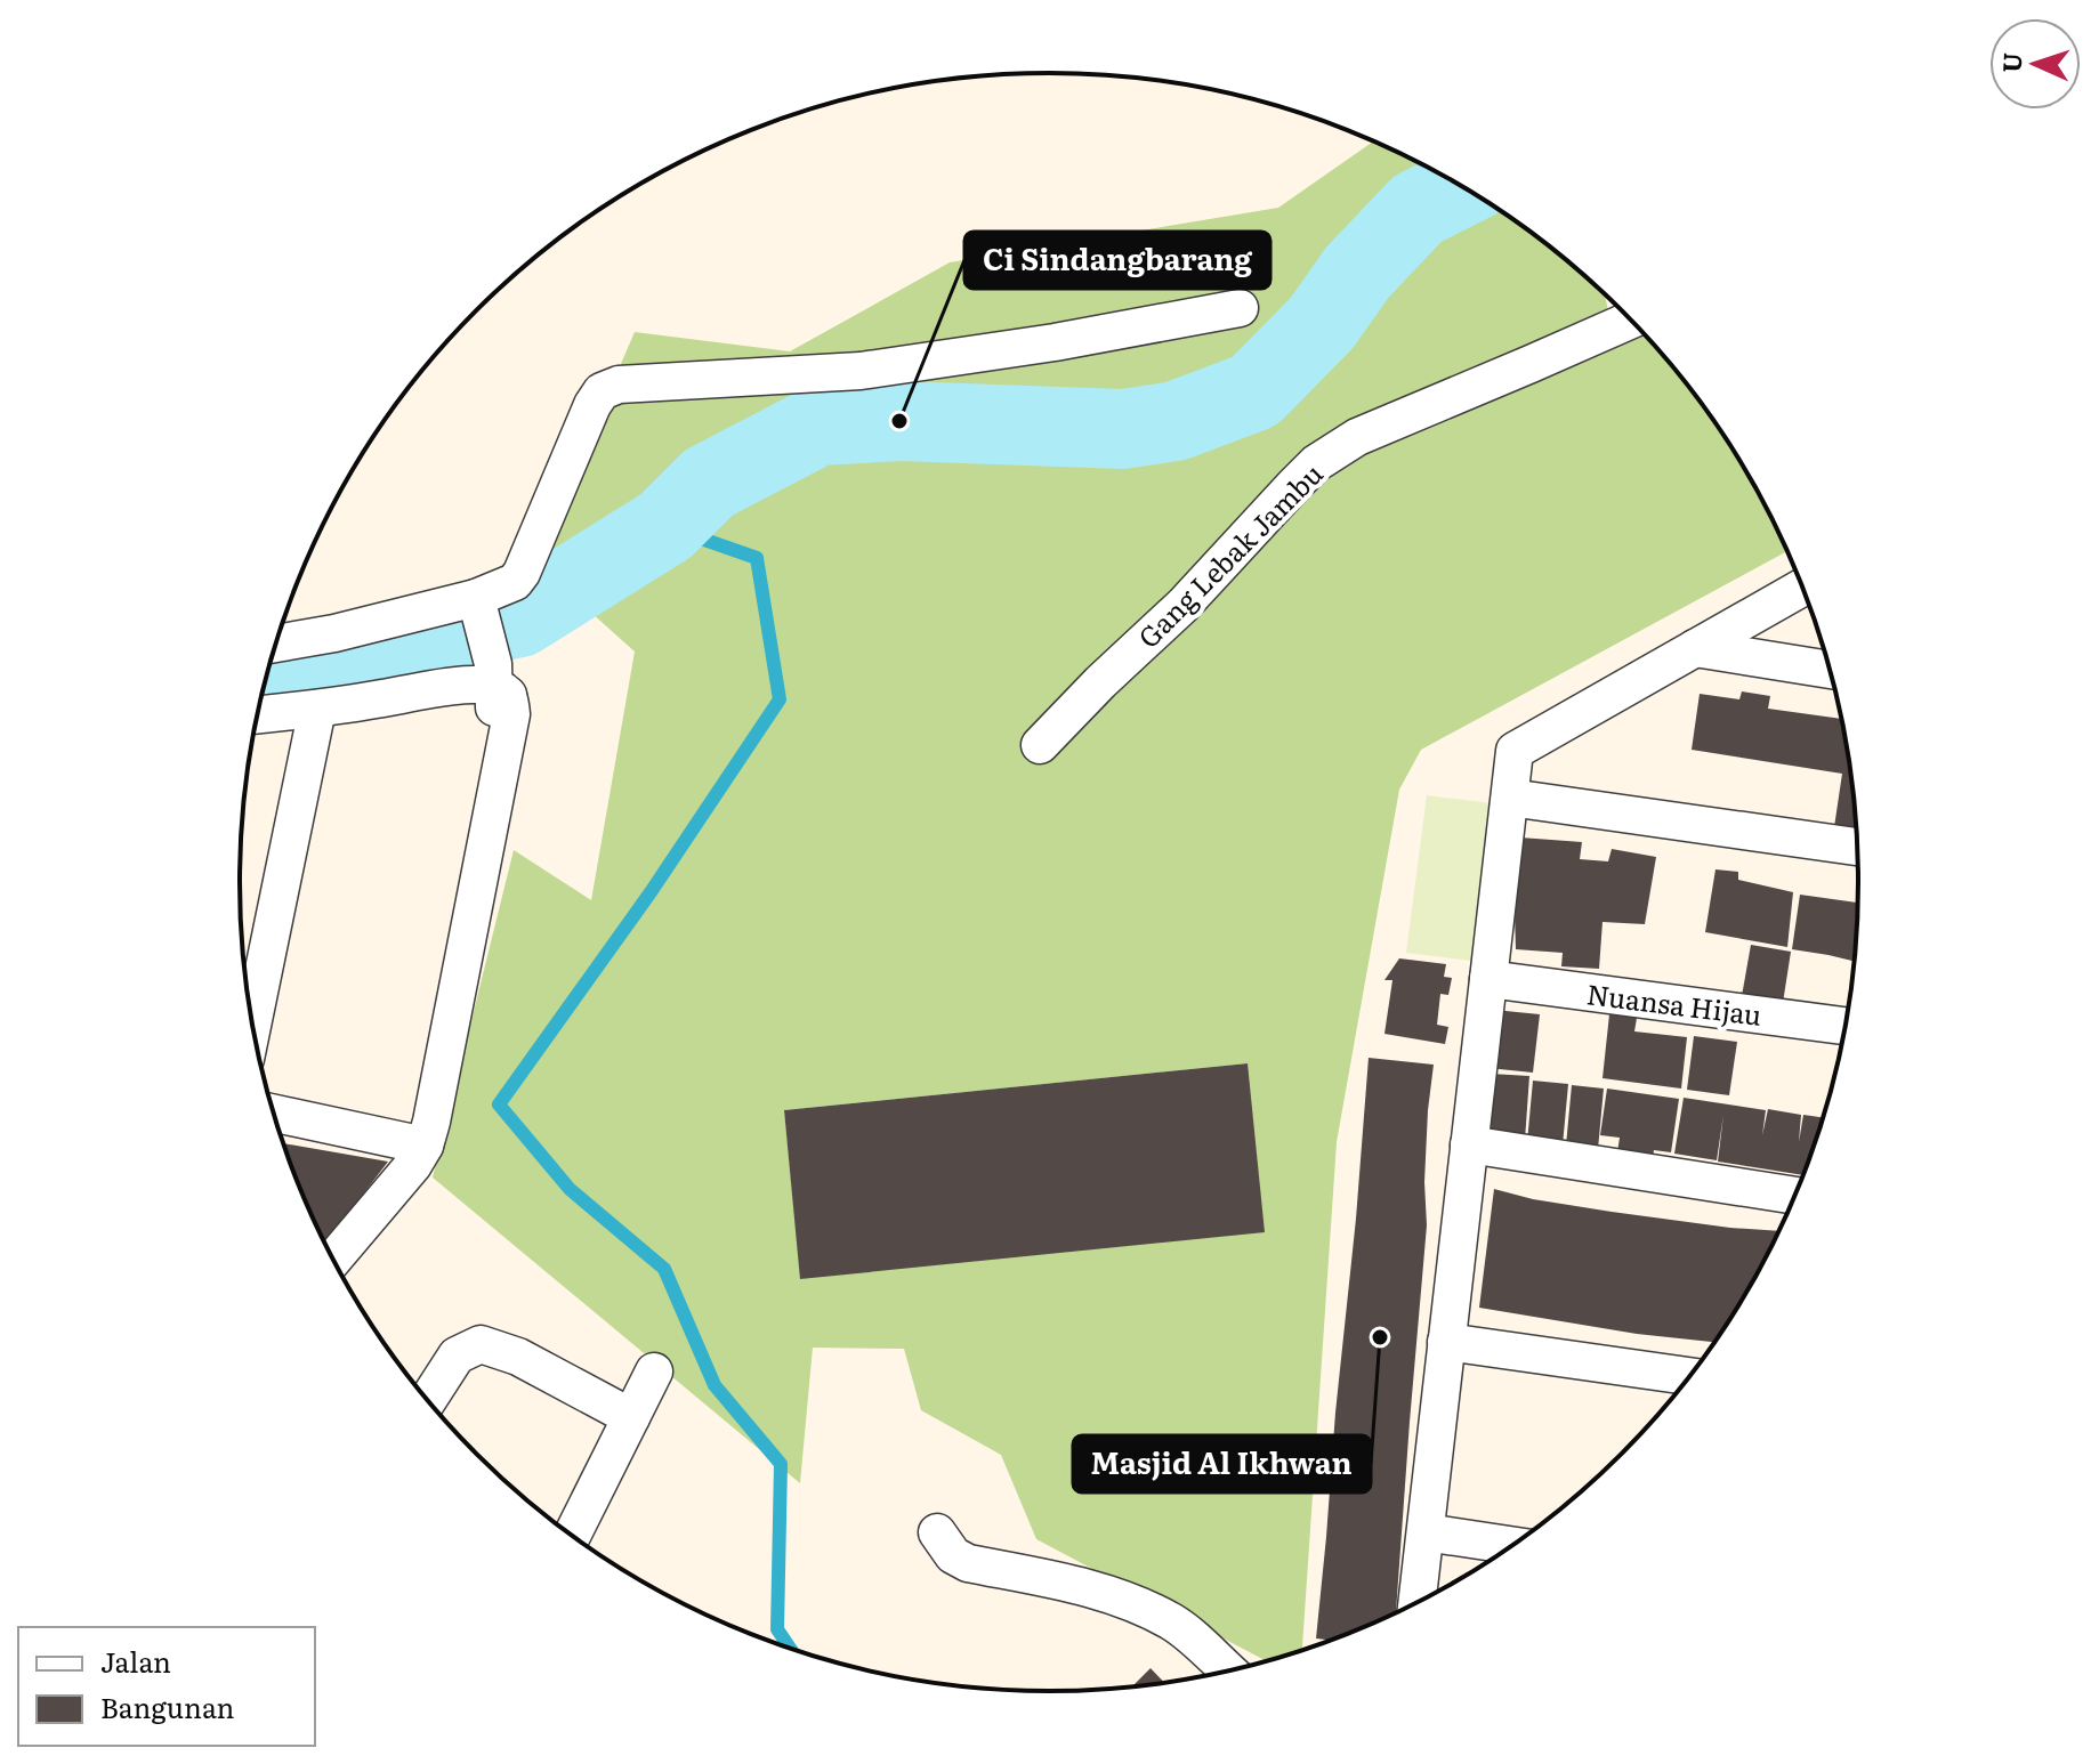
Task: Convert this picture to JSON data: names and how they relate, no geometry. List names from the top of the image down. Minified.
{"streets":{"street":["Gang Lebak Jambu","Nuansa Hijau"]},"places":["Ci Sindangbarang","Masjid Al Ikhwan"],"legend":["Jalan","Bangunan"],"north":"left"}
